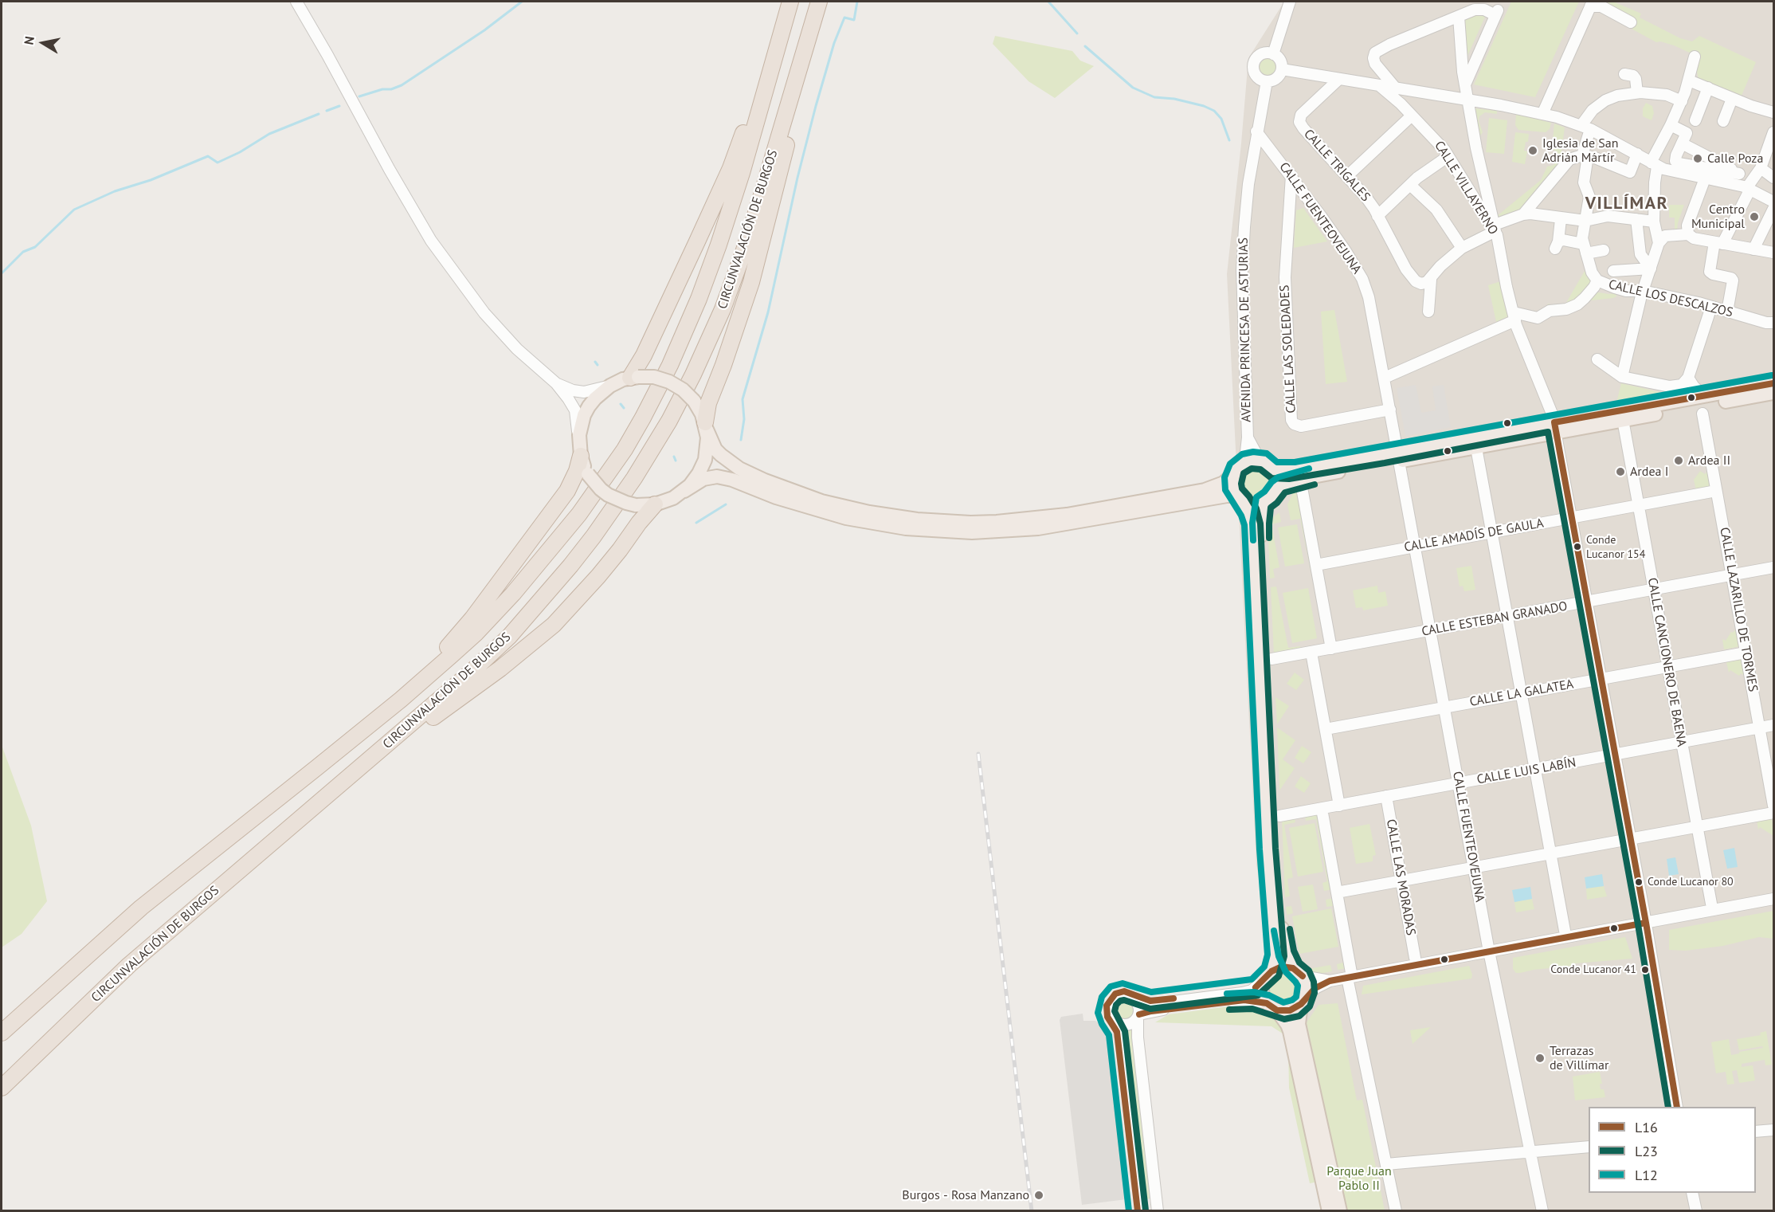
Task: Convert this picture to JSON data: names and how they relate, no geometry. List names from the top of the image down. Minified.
{"streets":{"highway":["CIRCUNVALACIÓN DE BURGOS"],"street":["CALLE TRIGALES","CALLE VILLAYERNO","CALLE FUENTEOVEJUNA","CALLE LOS DESCALZOS","AVENIDA PRINCESA DE ASTURIAS","CALLE LAS SOLEDADES","CALLE AMADÍS DE GAULA","CALLE LAZARILLO DE TORMES","CALLE ESTEBAN GRANADO","CALLE CANCIONERO DE BAENA","CALLE LA GALATEA","CALLE LUIS LABÍN","CALLE LAS MORADAS"]},"crossings":[["CALLE VILLAYERNO","CALLE AMADÍS DE GAULA"],["CALLE VILLAYERNO","CALLE ESTEBAN GRANADO"],["CALLE VILLAYERNO","CALLE LA GALATEA"],["CALLE VILLAYERNO","CALLE LUIS LABÍN"],["CALLE FUENTEOVEJUNA","AVENIDA PRINCESA DE ASTURIAS"],["CALLE FUENTEOVEJUNA","CALLE LAS SOLEDADES"],["CALLE FUENTEOVEJUNA","CALLE AMADÍS DE GAULA"],["CALLE FUENTEOVEJUNA","CALLE ESTEBAN GRANADO"],["CALLE FUENTEOVEJUNA","CALLE LA GALATEA"],["CALLE FUENTEOVEJUNA","CALLE LUIS LABÍN"],["CALLE AMADÍS DE GAULA","CALLE LAZARILLO DE TORMES"],["CALLE AMADÍS DE GAULA","CALLE CANCIONERO DE BAENA"],["CALLE LAZARILLO DE TORMES","CALLE ESTEBAN GRANADO"],["CALLE LAZARILLO DE TORMES","CALLE LA GALATEA"],["CALLE LAZARILLO DE TORMES","CALLE LUIS LABÍN"],["CALLE ESTEBAN GRANADO","CALLE CANCIONERO DE BAENA"],["CALLE CANCIONERO DE BAENA","CALLE LA GALATEA"],["CALLE CANCIONERO DE BAENA","CALLE LUIS LABÍN"],["CALLE LUIS LABÍN","CALLE LAS MORADAS"]],"districts":["VILLÍMAR"],"parks":["Parque Juan Pablo II"],"places":["Iglesia de San Adrián Mártír","Calle Poza","Centro Municipal","Ardea II","Ardea I","Conde Lucanor 154","Conde Lucanor 80","Conde Lucanor 41","Terrazas de Villímar","Burgos - Rosa Manzano"],"lines":["transit line L12","transit line L16","transit line L23"],"legend":["L16","L23","L12"],"north":"left"}
